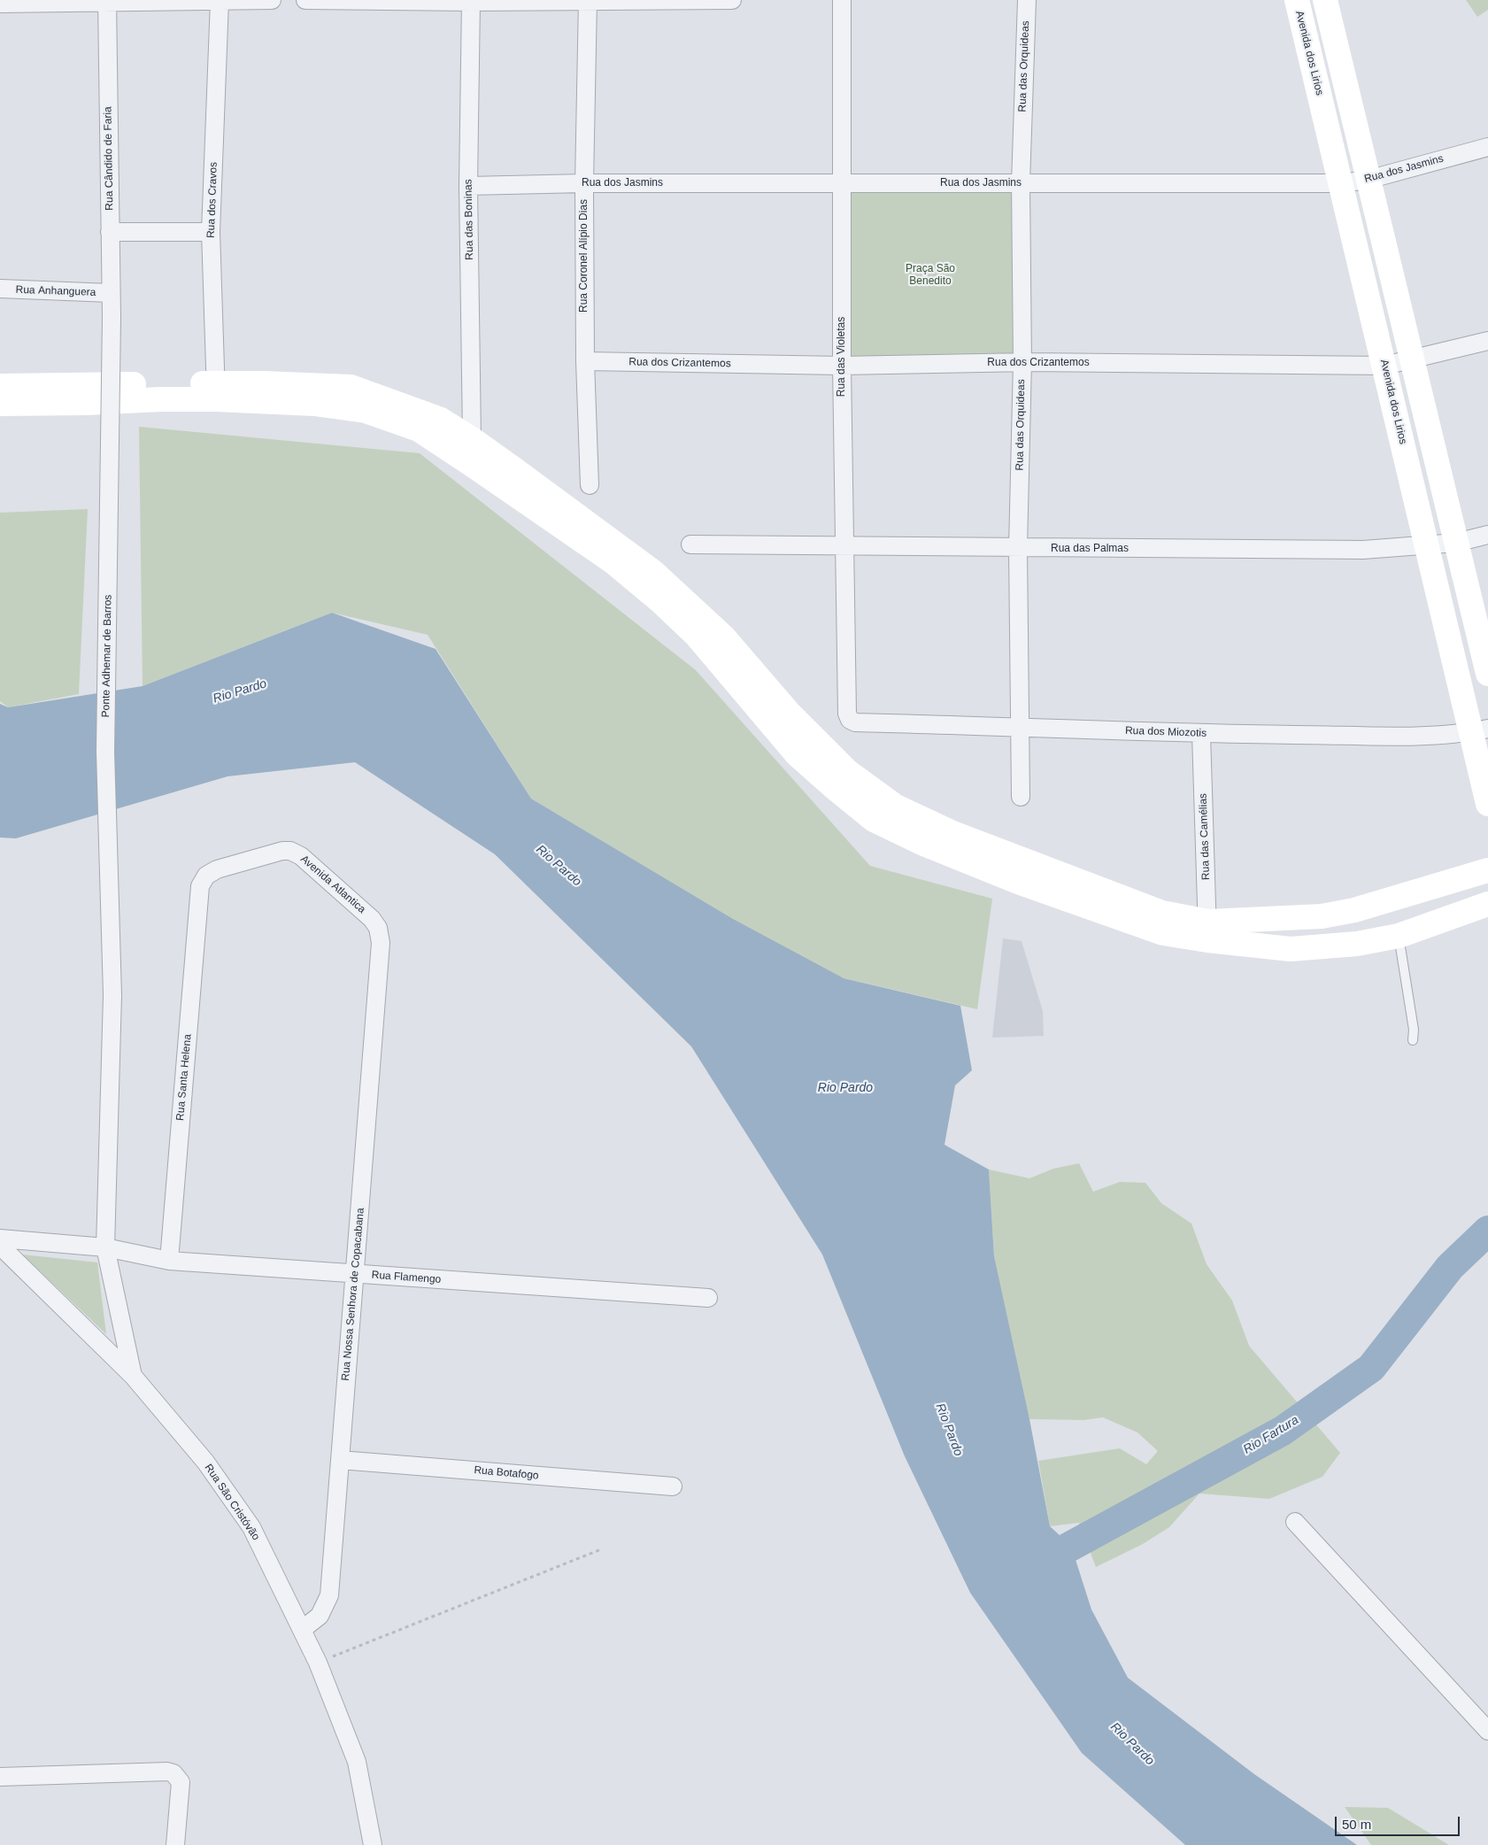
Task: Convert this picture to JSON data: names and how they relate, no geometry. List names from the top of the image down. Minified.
{"streets":{"main road":["Avenida dos Lirios"],"street":["Rua das Orquideas","Rua Cândido de Faria","Rua dos Jasmins","Rua dos Cravos","Rua das Boninas","Rua Coronel Alípio Dias","Rua Anhanguera","Rua das Violetas","Rua dos Crizantemos","Rua das Palmas","Ponte Adhemar de Barros","Rua dos Miozotis","Rua das Camélias","Avenida Atlantica","Rua Santa Helena","Rua Flamengo","Rua Nossa Senhora de Copacabana","Rua Botafogo","Rua São Cristóvão"]},"crossings":[["Avenida dos Lirios","Rua dos Jasmins"],["Avenida dos Lirios","Rua dos Crizantemos"],["Avenida dos Lirios","Rua das Palmas"],["Avenida dos Lirios","Rua dos Miozotis"],["Rua das Orquideas","Rua dos Jasmins"],["Rua das Orquideas","Rua dos Crizantemos"],["Rua das Orquideas","Rua das Palmas"],["Rua das Orquideas","Rua dos Miozotis"],["Rua Cândido de Faria","Rua Anhanguera"],["Rua Cândido de Faria","Ponte Adhemar de Barros"],["Rua dos Jasmins","Rua das Boninas"],["Rua dos Jasmins","Rua Coronel Alípio Dias"],["Rua dos Jasmins","Rua das Violetas"],["Rua Coronel Alípio Dias","Rua dos Crizantemos"],["Rua das Violetas","Rua dos Crizantemos"],["Rua das Violetas","Rua das Palmas"],["Rua das Violetas","Rua dos Miozotis"],["Ponte Adhemar de Barros","Rua Flamengo"],["Ponte Adhemar de Barros","Rua São Cristóvão"],["Rua dos Miozotis","Rua das Camélias"],["Avenida Atlantica","Rua Santa Helena"],["Avenida Atlantica","Rua Nossa Senhora de Copacabana"],["Rua Santa Helena","Rua Flamengo"],["Rua Flamengo","Rua Nossa Senhora de Copacabana"],["Rua Nossa Senhora de Copacabana","Rua Botafogo"],["Rua Nossa Senhora de Copacabana","Rua São Cristóvão"]],"water":["Rio Pardo","Rio Fartura"],"parks":["Praça São Benedito"],"scale_bar":"50 m"}
